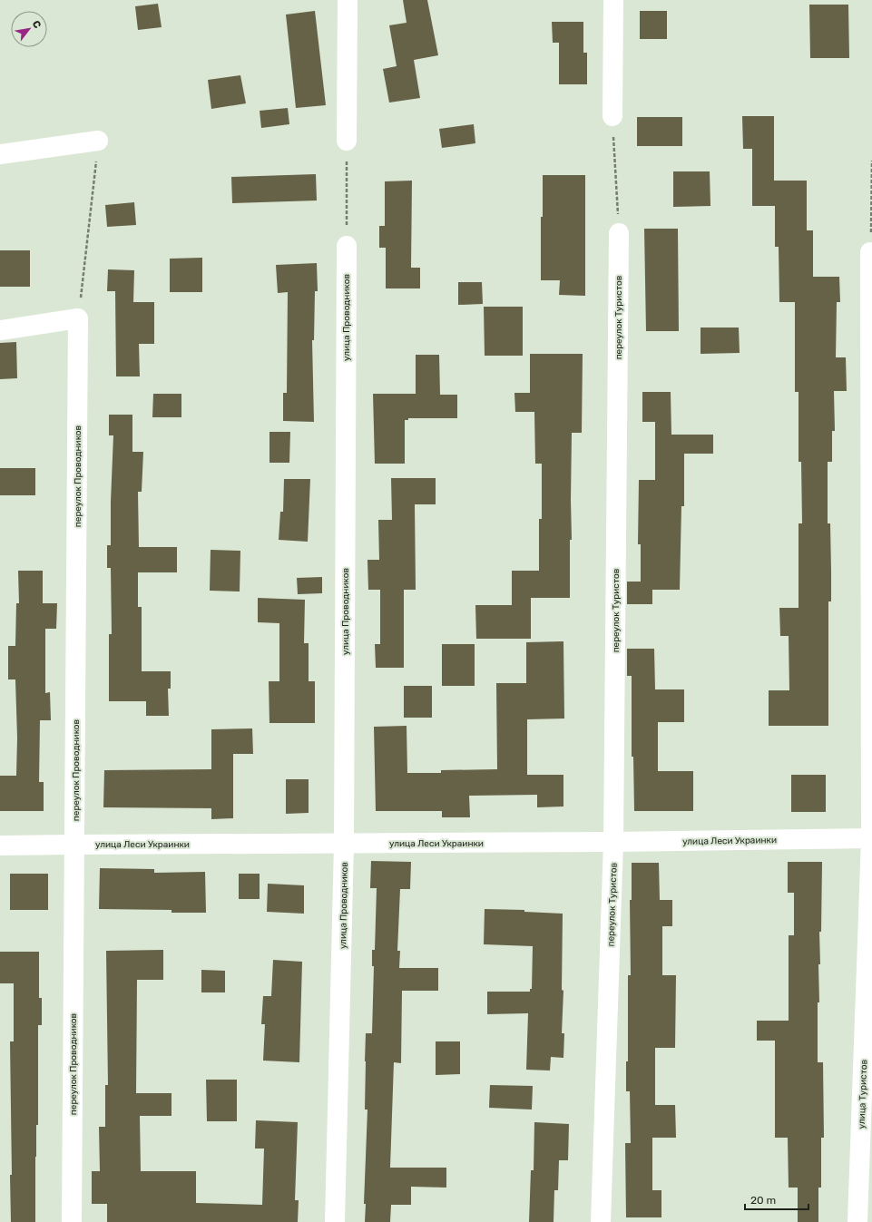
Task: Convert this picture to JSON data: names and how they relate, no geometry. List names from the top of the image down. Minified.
{"streets":{"street":["улица Проводников","переулок Туристов","переулок Проводников","улица Леси Украинки","улица Туристов"]},"crossings":[["улица Проводников","улица Леси Украинки"],["переулок Туристов","улица Леси Украинки"],["переулок Проводников","улица Леси Украинки"],["улица Леси Украинки","улица Туристов"]],"scale_bar":"20 m","north":"top right"}
